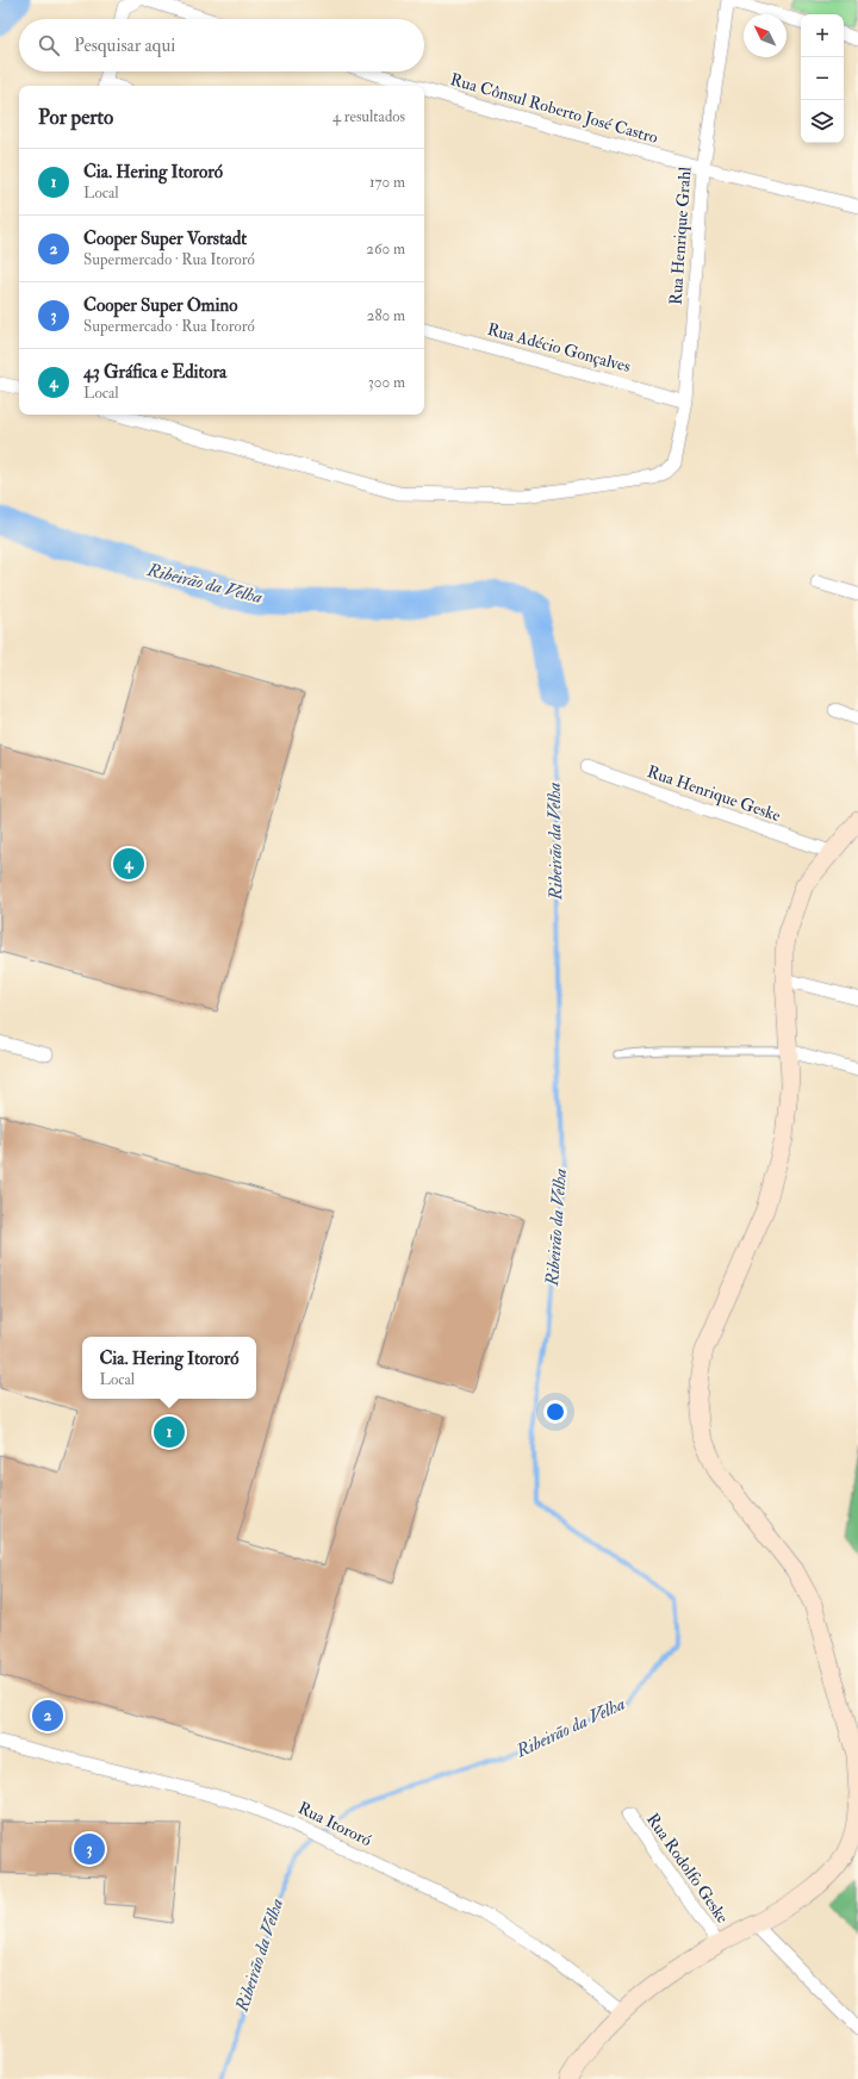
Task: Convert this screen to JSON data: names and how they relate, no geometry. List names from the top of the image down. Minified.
{"streets":{"street":["Rua Cônsul Roberto José Castro","Rua Henrique Grahl","Rua Adécio Gonçalves","Rua Henrique Geske","Rua Itororó","Rua Rodolfo Geske"]},"crossings":[["Rua Cônsul Roberto José Castro","Rua Henrique Grahl"],["Rua Henrique Grahl","Rua Adécio Gonçalves"]],"water":["Ribeirão da Velha"],"north":"top left","page":{"map_buttons":["+","−"],"search":"Pesquisar aqui","heading":["Por perto","4 resultados"],"list":[{"mark":"1","name":"Cia. Hering Itororó","note":"Local","value":"170 m"},{"mark":"2","name":"Cooper Super Vorstadt","note":"Supermercado · Rua Itororó","value":"260 m"},{"mark":"3","name":"Cooper Super Omino","note":"Supermercado · Rua Itororó","value":"280 m"},{"mark":"4","name":"43 Gráfica e Editora","note":"Local","value":"300 m"}],"pins":["4","1","2","3"],"popup":["Cia. Hering Itororó","Local"]}}
